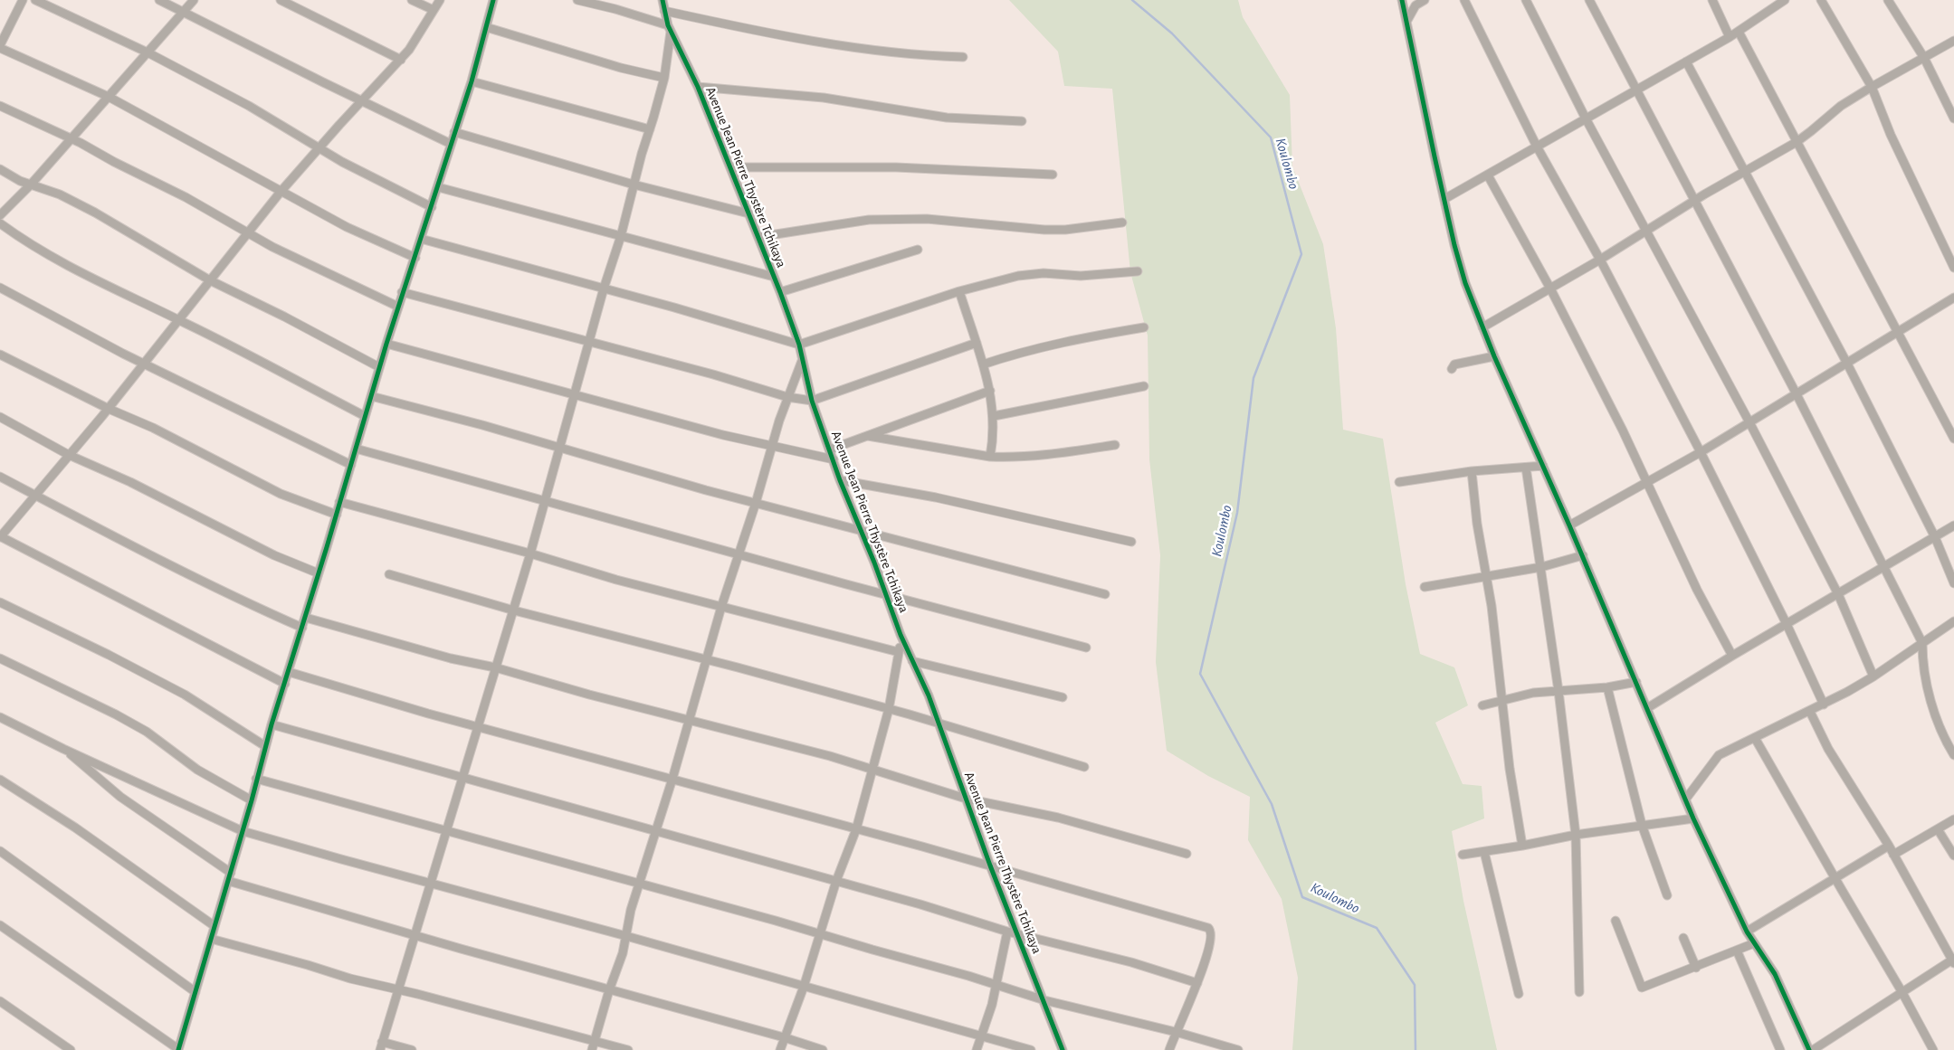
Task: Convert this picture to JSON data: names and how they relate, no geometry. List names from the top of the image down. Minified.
{"streets":{"street":["Avenue Jean Pierre Thystère Tchikaya"]},"water":["Koulombo"]}
